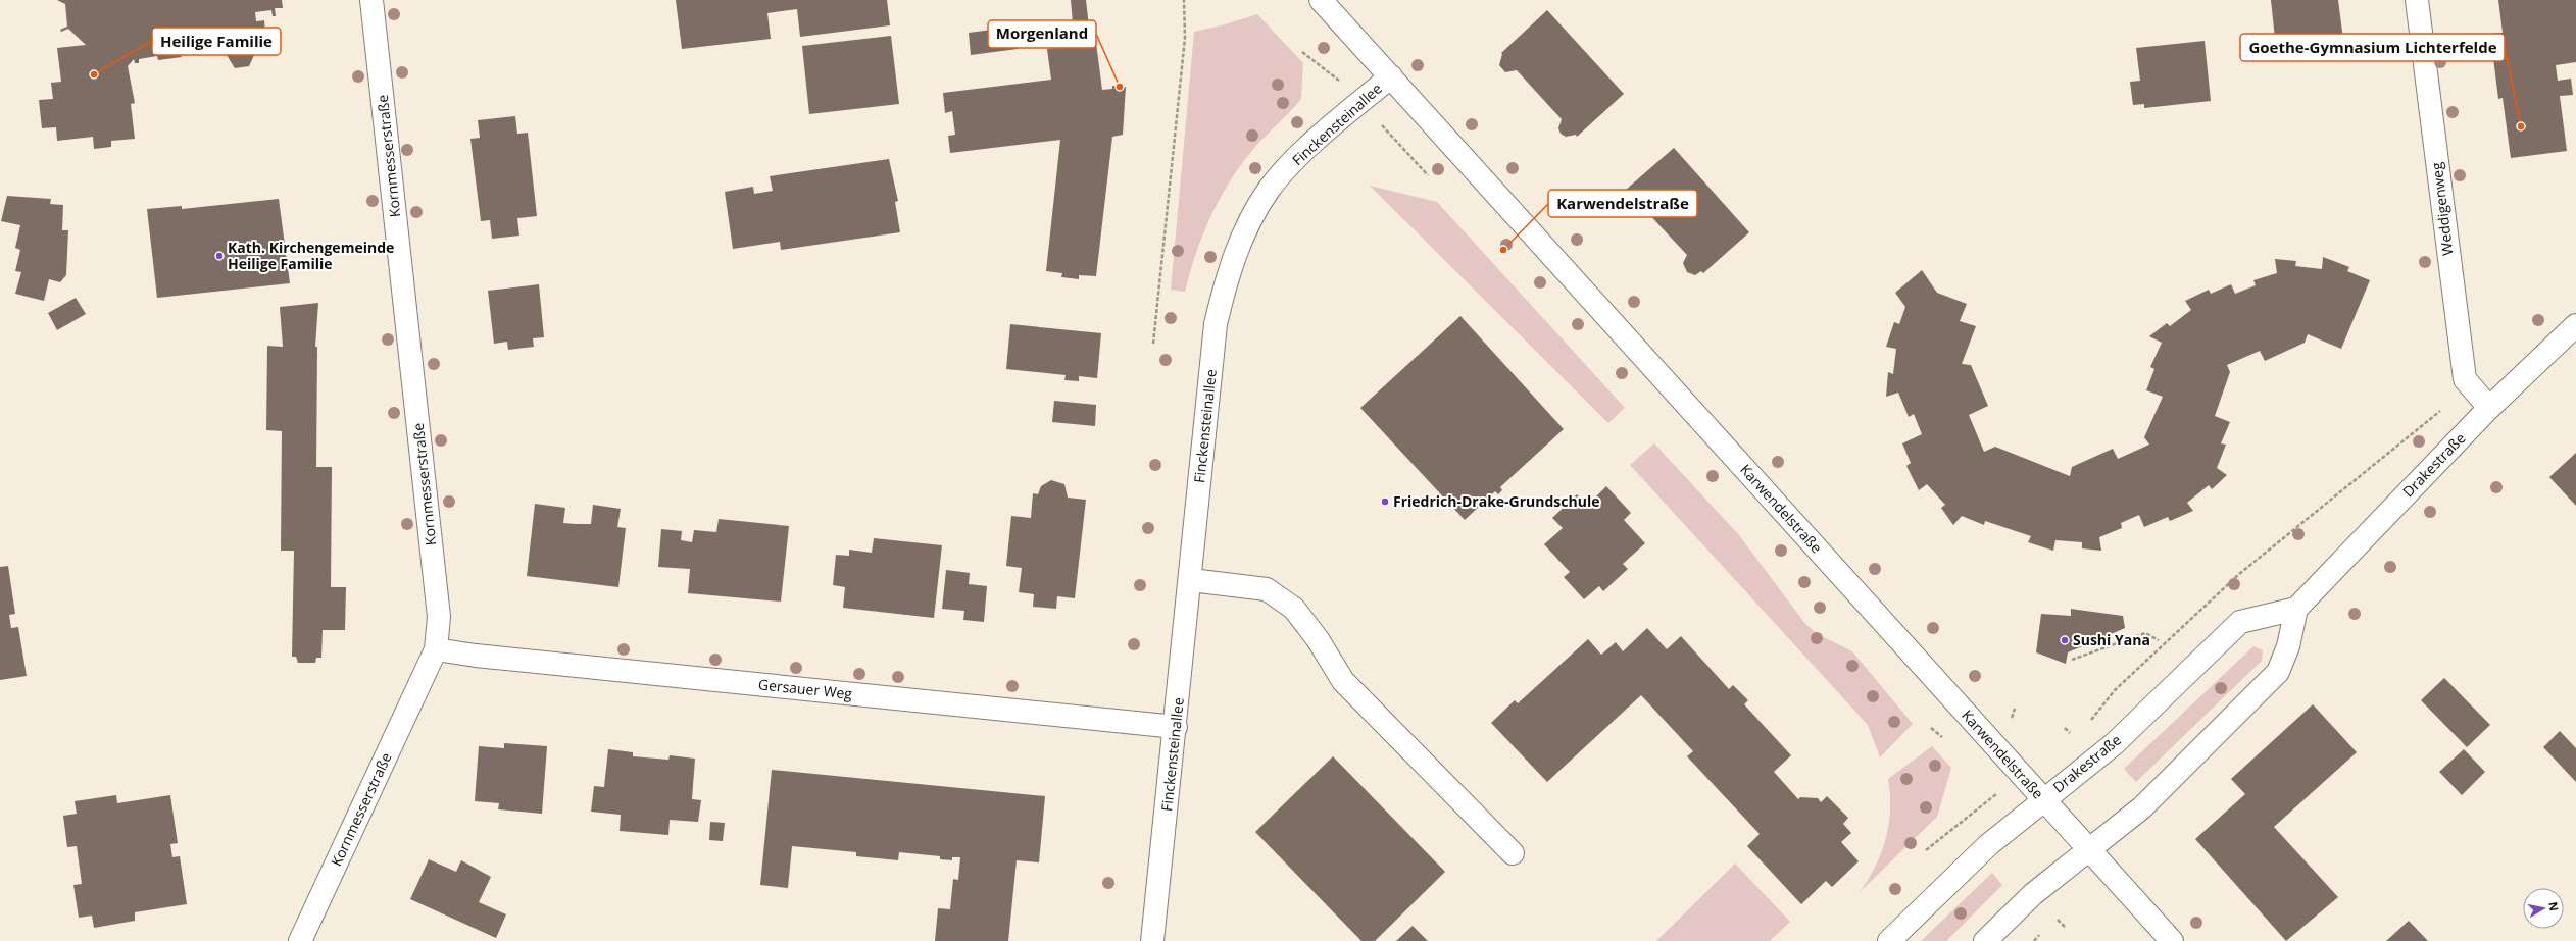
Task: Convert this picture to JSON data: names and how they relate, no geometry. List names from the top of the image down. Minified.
{"streets":{"street":["Finckensteinallee","Kornmesserstraße","Weddigenweg","Drakestraße","Karwendelstraße","Gersauer Weg"]},"crossings":[["Finckensteinallee","Karwendelstraße"],["Finckensteinallee","Gersauer Weg"],["Kornmesserstraße","Gersauer Weg"],["Weddigenweg","Drakestraße"],["Drakestraße","Karwendelstraße"]],"places":["Heilige Familie","Morgenland","Goethe-Gymnasium Lichterfelde","Karwendelstraße","Kath. Kirchengemeinde Heilige Familie","Friedrich-Drake-Grundschule","Sushi Yana"],"north":"right"}
